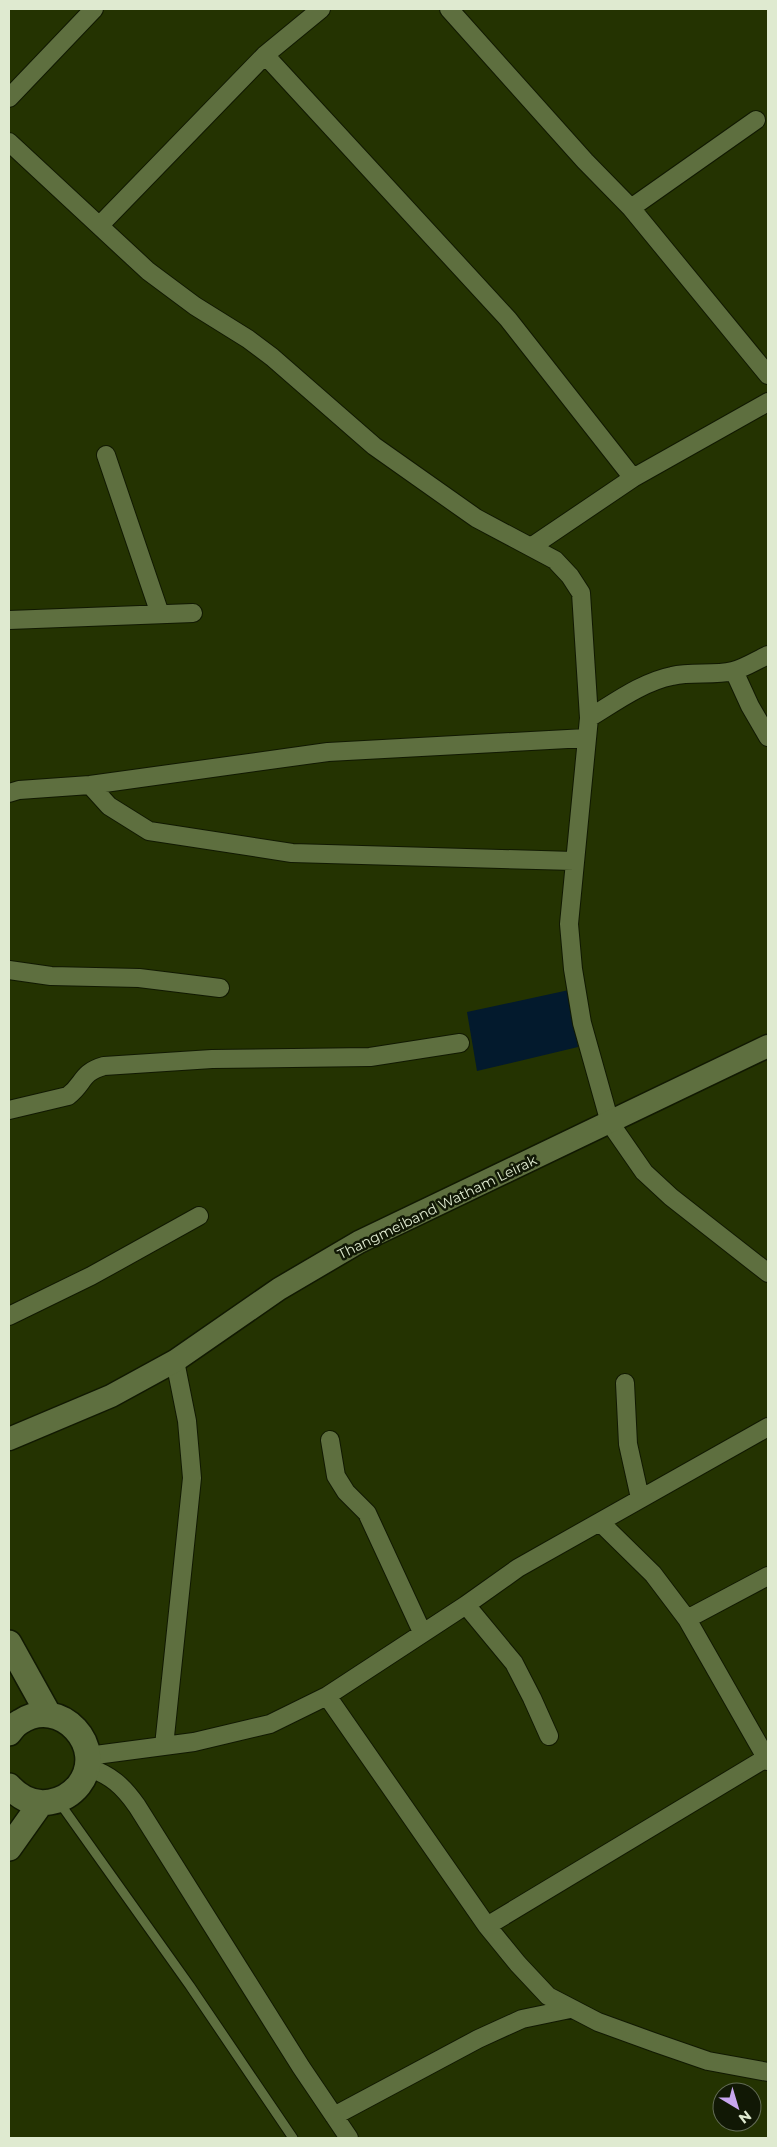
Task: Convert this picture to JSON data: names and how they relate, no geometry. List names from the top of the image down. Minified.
{"streets":{"street":["Thangmeiband Watham Leirak"]},"north":"bottom right"}
